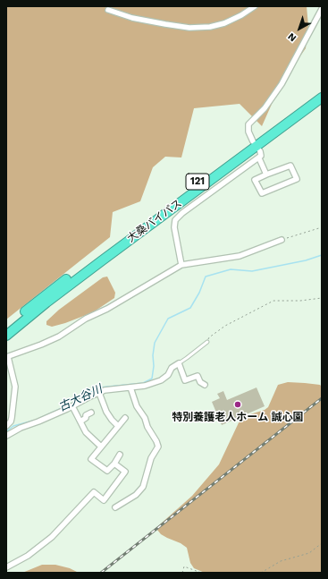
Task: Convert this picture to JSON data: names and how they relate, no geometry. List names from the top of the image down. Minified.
{"streets":{"highway":["121","大桑バイパス"]},"water":["古大谷川"],"places":["特別養護老人ホーム 誠心園"],"north":"bottom left"}
